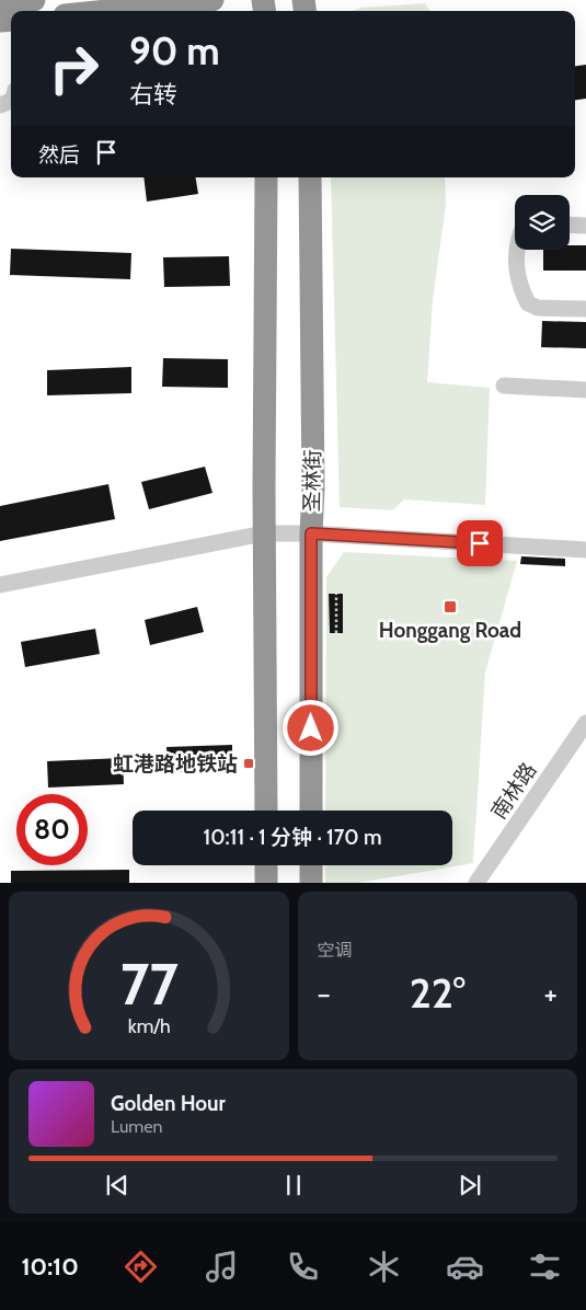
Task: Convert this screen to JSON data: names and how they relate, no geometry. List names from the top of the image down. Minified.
{"streets":{"highway":["圣林街"],"street":["南林路"]},"places":{"transit":["Honggang Road","虹港路地铁站"]},"page":{"turn":["90 m","右转"],"then":"然后","limit":"80","trip":"10:11 · 1 分钟 · 170 m","tile":"空调","heat":["−","22°","+"],"song":["Golden Hour","Lumen"],"tabs":"10:10","gauge":["77","km/h"]}}
